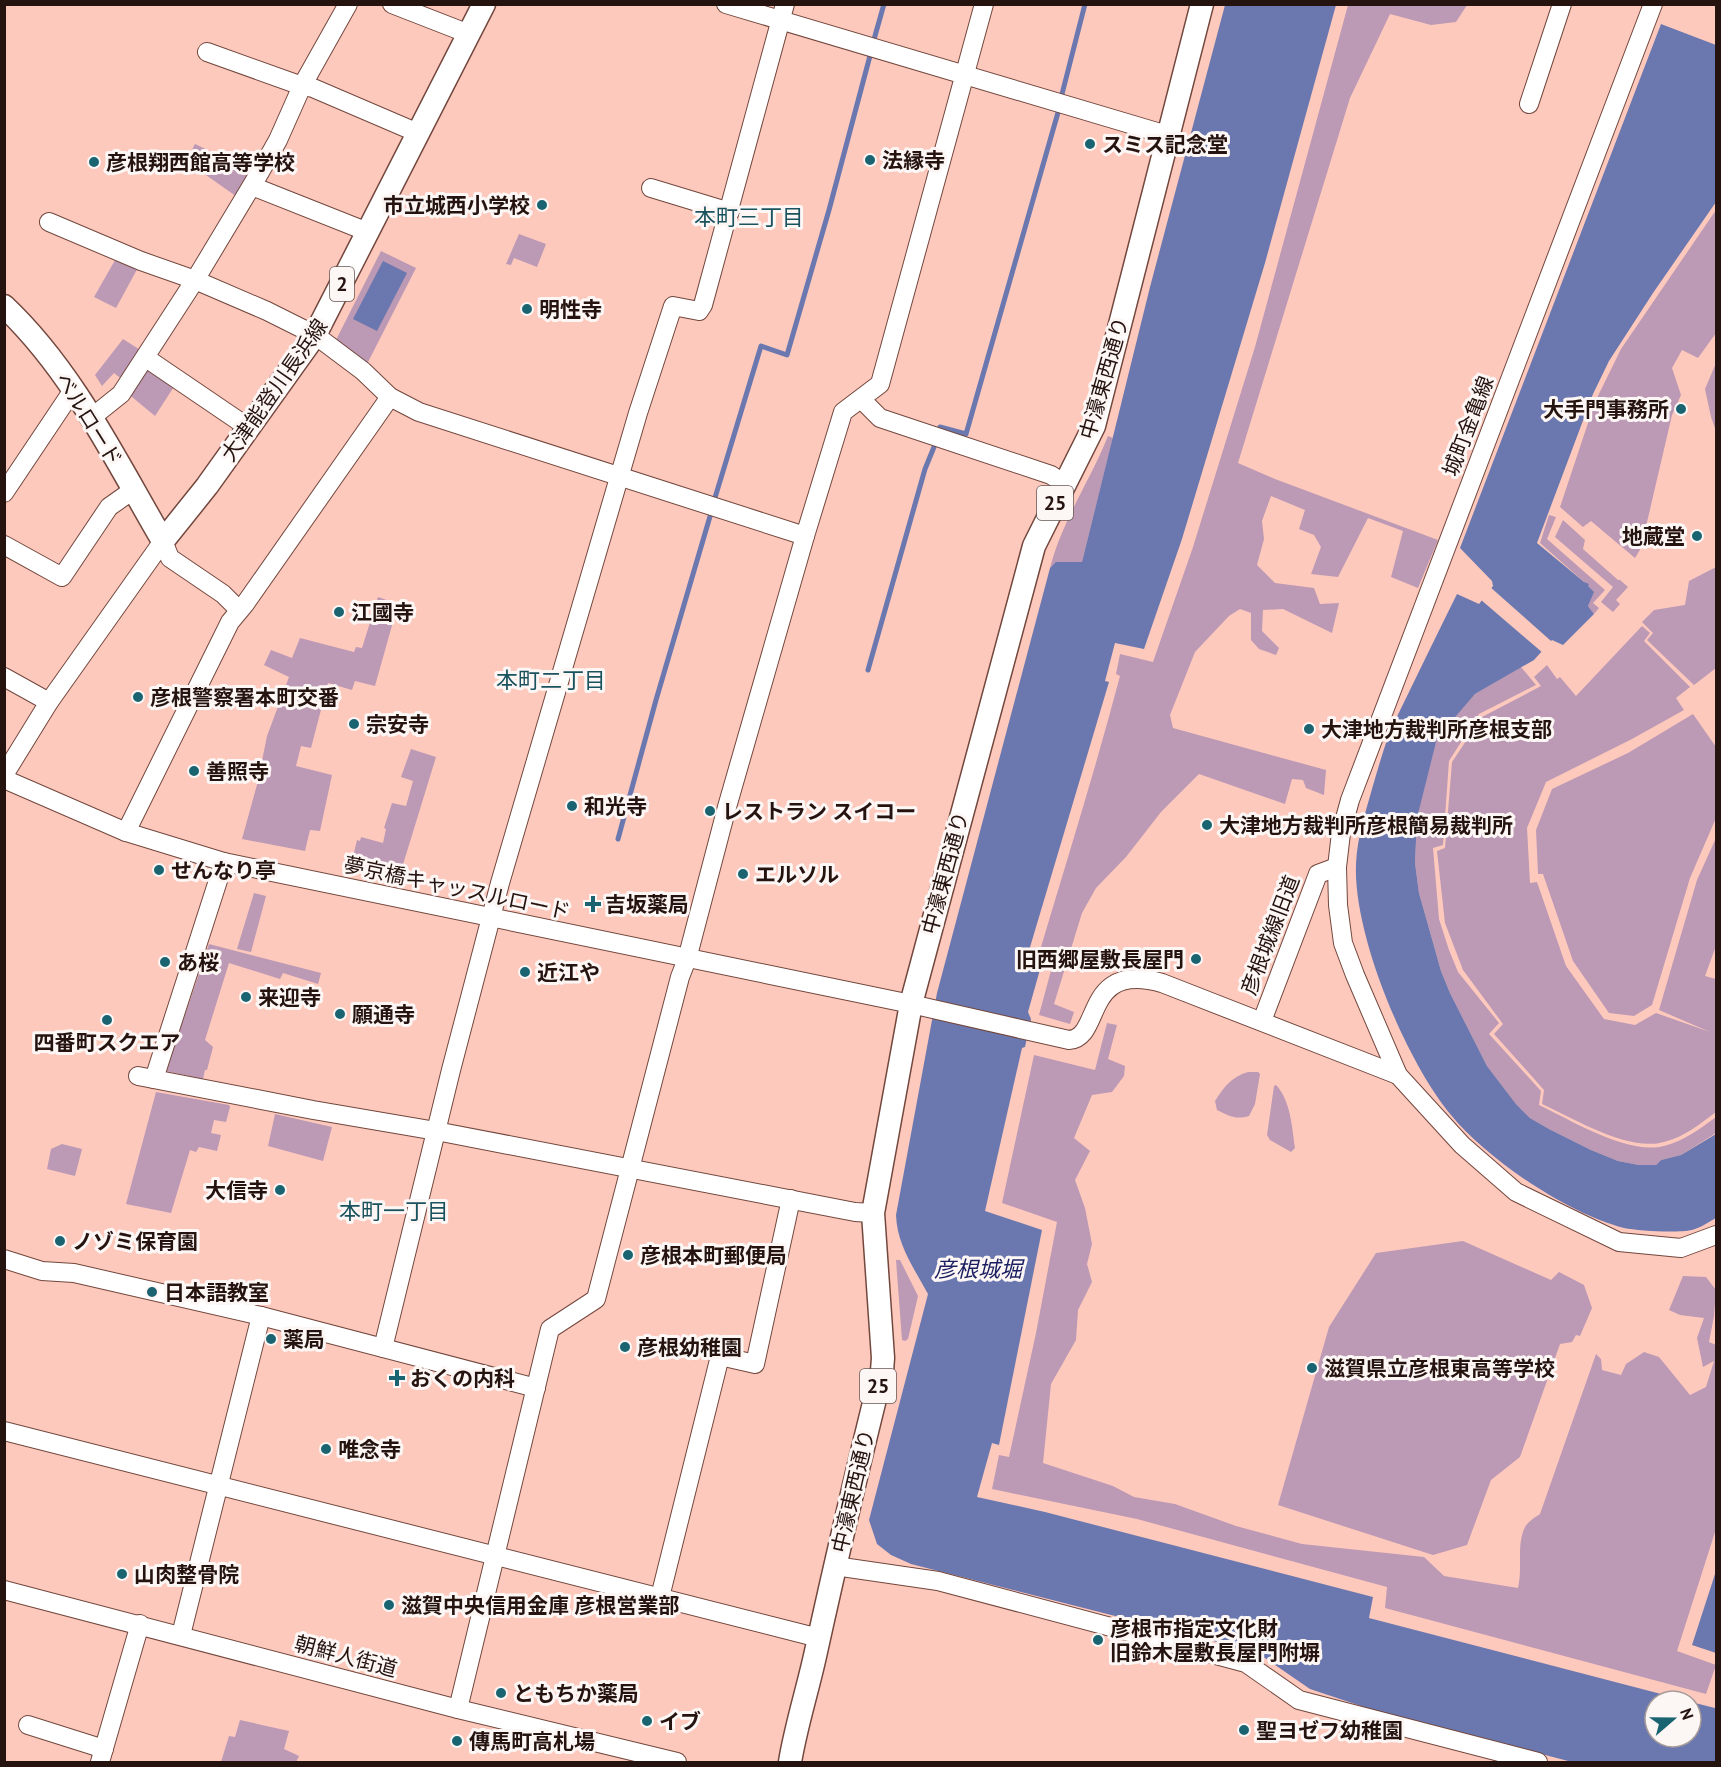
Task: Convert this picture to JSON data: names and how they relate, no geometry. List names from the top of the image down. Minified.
{"streets":{"main road":["2","中濠東西通り","大津能登川長浜線","ベルロード","25"],"street":["城町金亀線","夢京橋キャッスルロード","彦根城線旧道","朝鮮人街道"]},"crossings":[["中濠東西通り","夢京橋キャッスルロード"],["中濠東西通り","彦根城線旧道"],["大津能登川長浜線","ベルロード"],["城町金亀線","彦根城線旧道"],["夢京橋キャッスルロード","彦根城線旧道"]],"districts":["本町三丁目","本町二丁目","本町一丁目"],"water":["彦根城堀"],"places":{"other":["スミス記念堂","法縁寺","彦根翔西館高等学校","市立城西小学校","明性寺","大手門事務所","地蔵堂","江國寺","彦根警察署本町交番","宗安寺","大津地方裁判所彦根支部","善照寺","和光寺","レストラン スイコー","大津地方裁判所彦根簡易裁判所","せんなり亭","エルソル","旧西郷屋敷長屋門","あ桜","近江や","来迎寺","願通寺","四番町スクエア","大信寺","ノゾミ保育園","彦根本町郵便局","日本語教室","薬局","彦根幼稚園","滋賀県立彦根東高等学校","唯念寺","山肉整骨院","滋賀中央信用金庫 彦根営業部","彦根市指定文化財 旧鈴木屋敷長屋門附塀","ともちか薬局","イブ","聖ヨゼフ幼稚園","傳馬町高札場"],"health":["吉坂薬局","おくの内科"]},"north":"right"}
